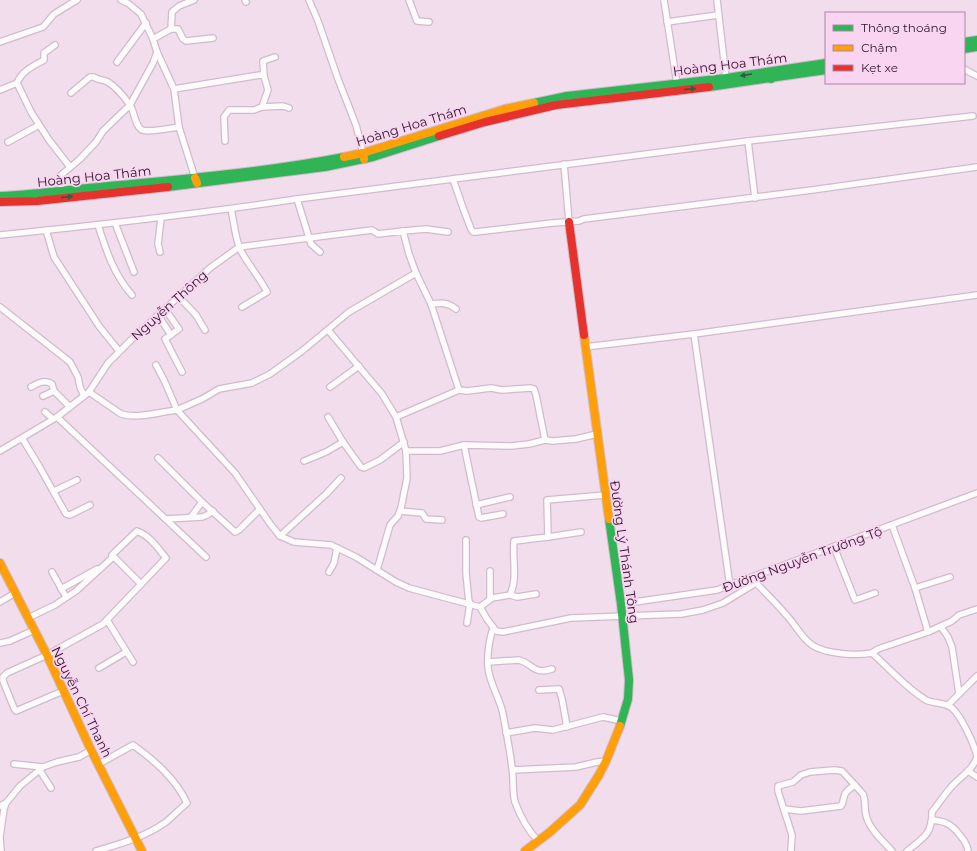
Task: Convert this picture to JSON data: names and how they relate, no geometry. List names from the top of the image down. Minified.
{"streets":{"main road":["Hoàng Hoa Thám","Đường Lý Thánh Tông","Nguyễn Chí Thanh"],"street":["Nguyễn Thông","Đường Nguyễn Trường Tộ"]},"crossings":[["Đường Lý Thánh Tông","Đường Nguyễn Trường Tộ"]],"legend":["Thông thoáng","Chậm","Kẹt xe"]}
